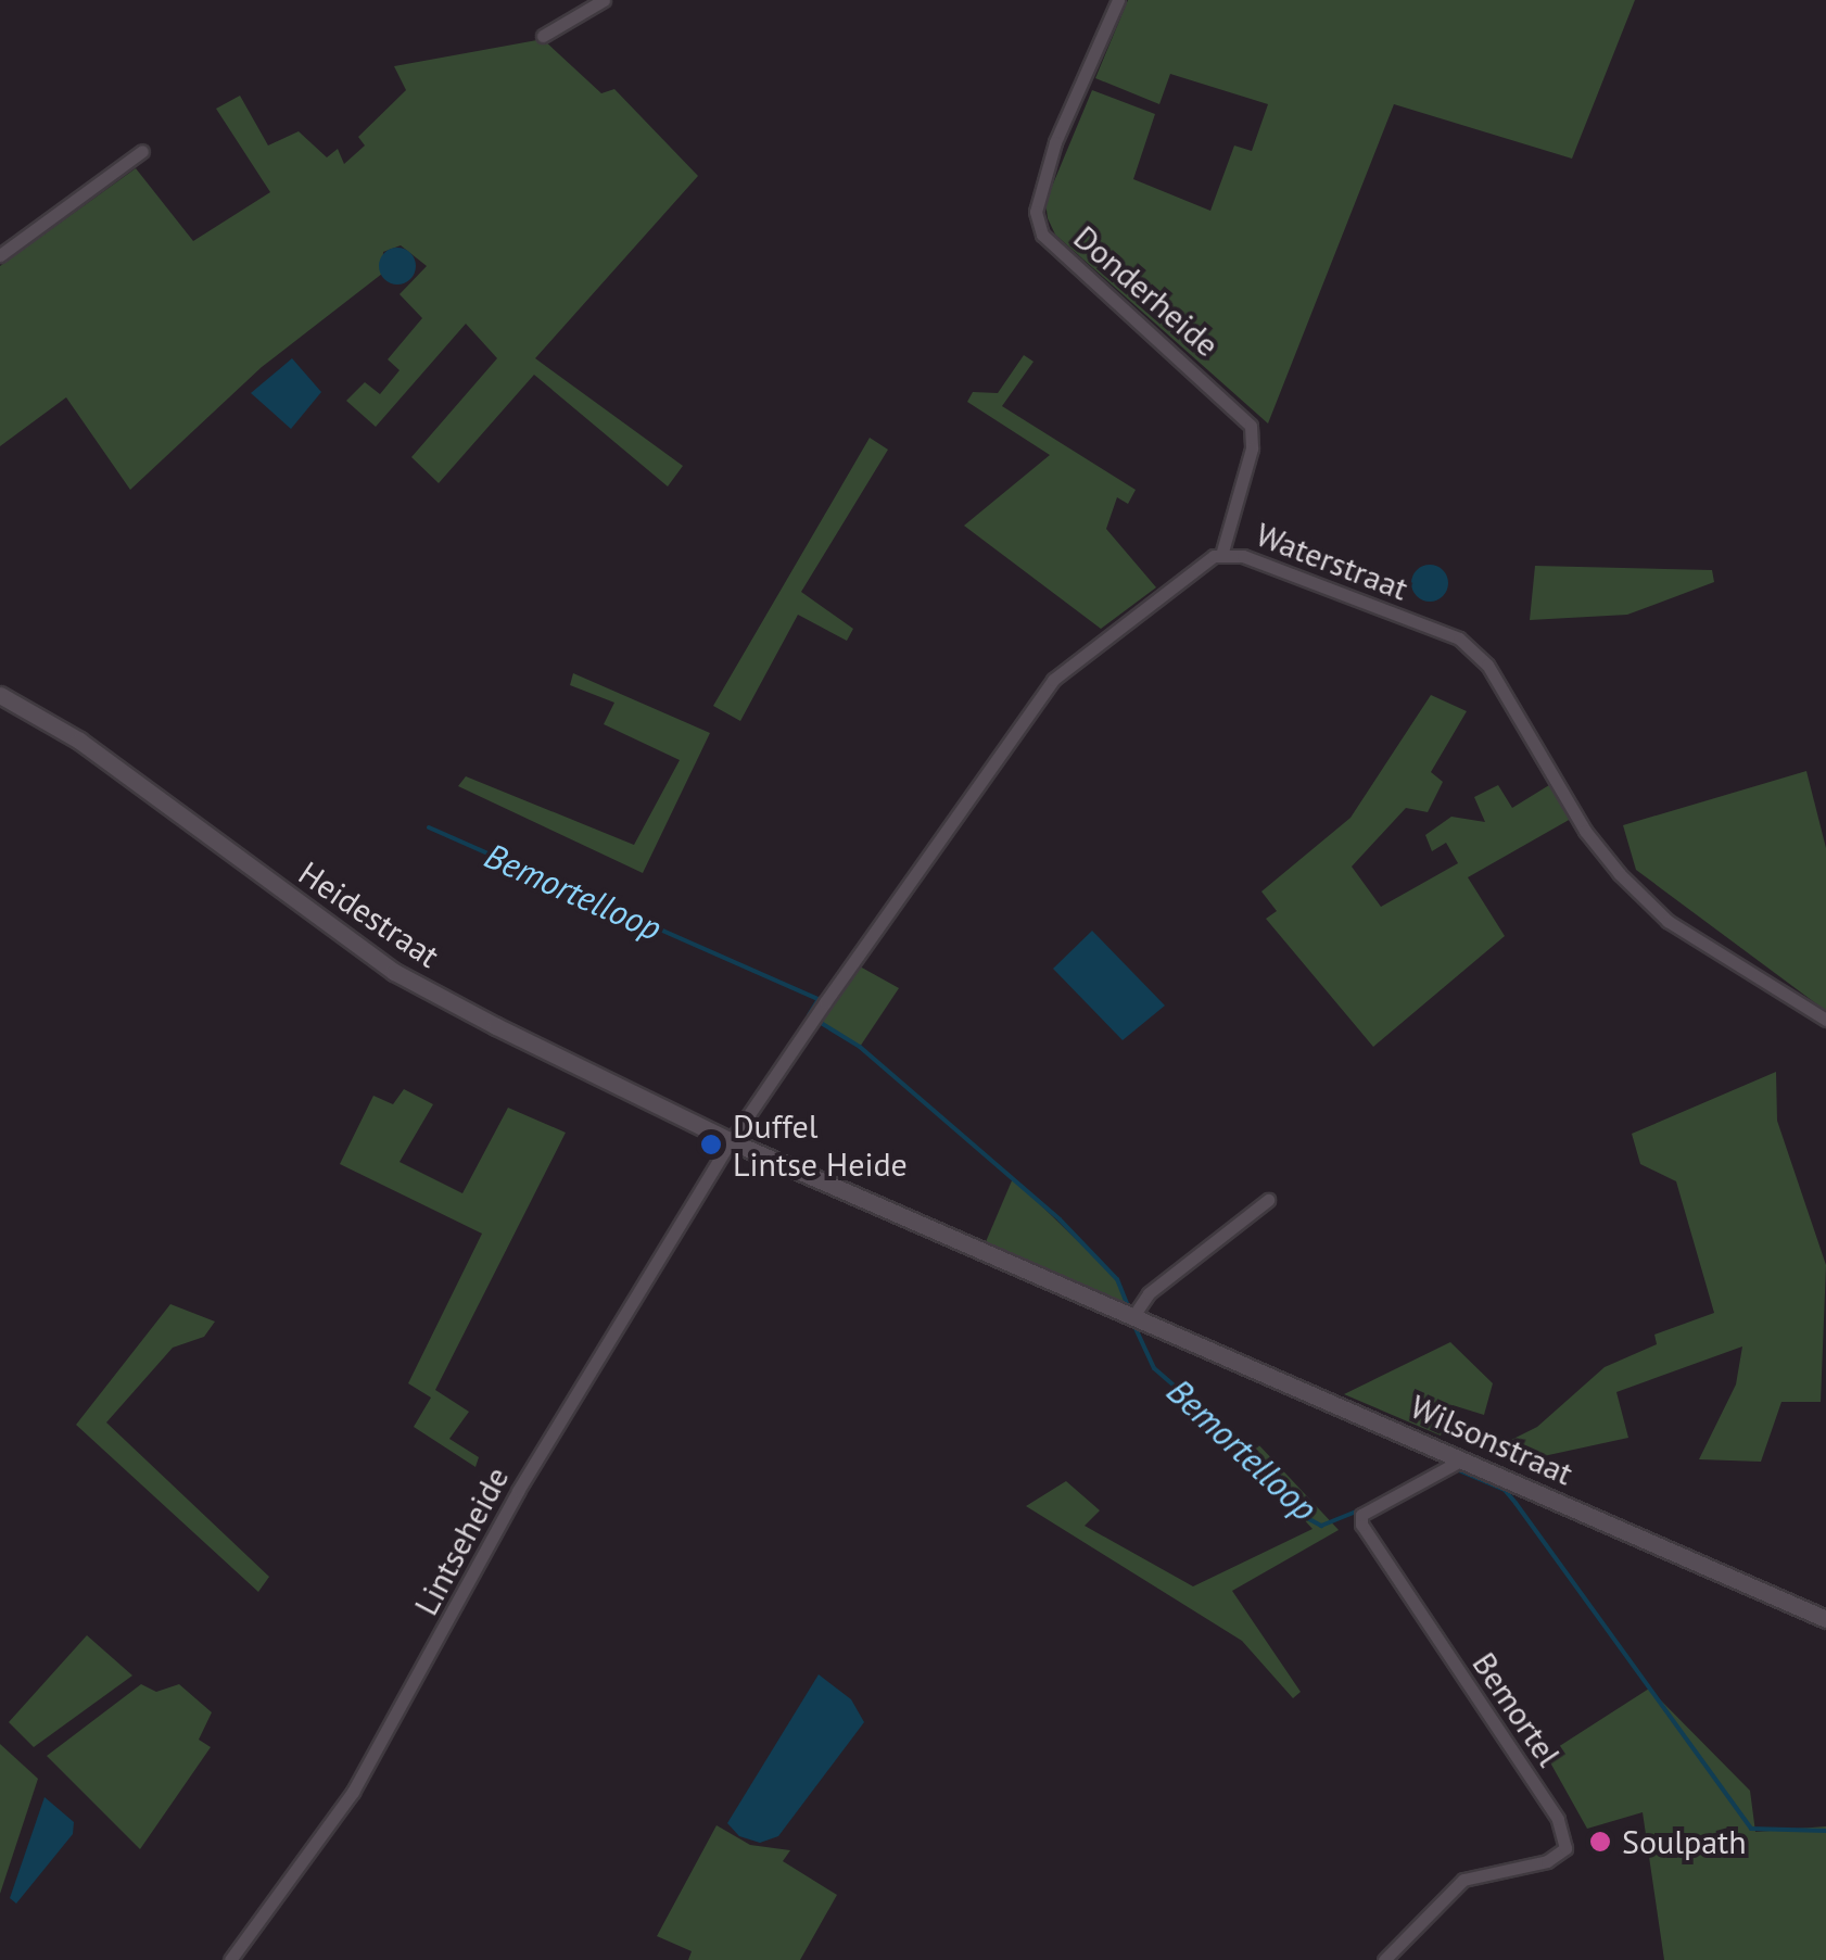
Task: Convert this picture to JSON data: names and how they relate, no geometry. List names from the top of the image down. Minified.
{"streets":{"street":["Donderheide","Waterstraat","Heidestraat","Wilsonstraat","Lintseheide","Bemortel"]},"crossings":[["Donderheide","Waterstraat"],["Waterstraat","Heidestraat"],["Waterstraat","Wilsonstraat"],["Waterstraat","Lintseheide"],["Heidestraat","Wilsonstraat"],["Heidestraat","Lintseheide"],["Wilsonstraat","Lintseheide"],["Wilsonstraat","Bemortel"]],"water":["Bemortelloop"],"places":["Duffel Lintse Heide","Soulpath"]}
